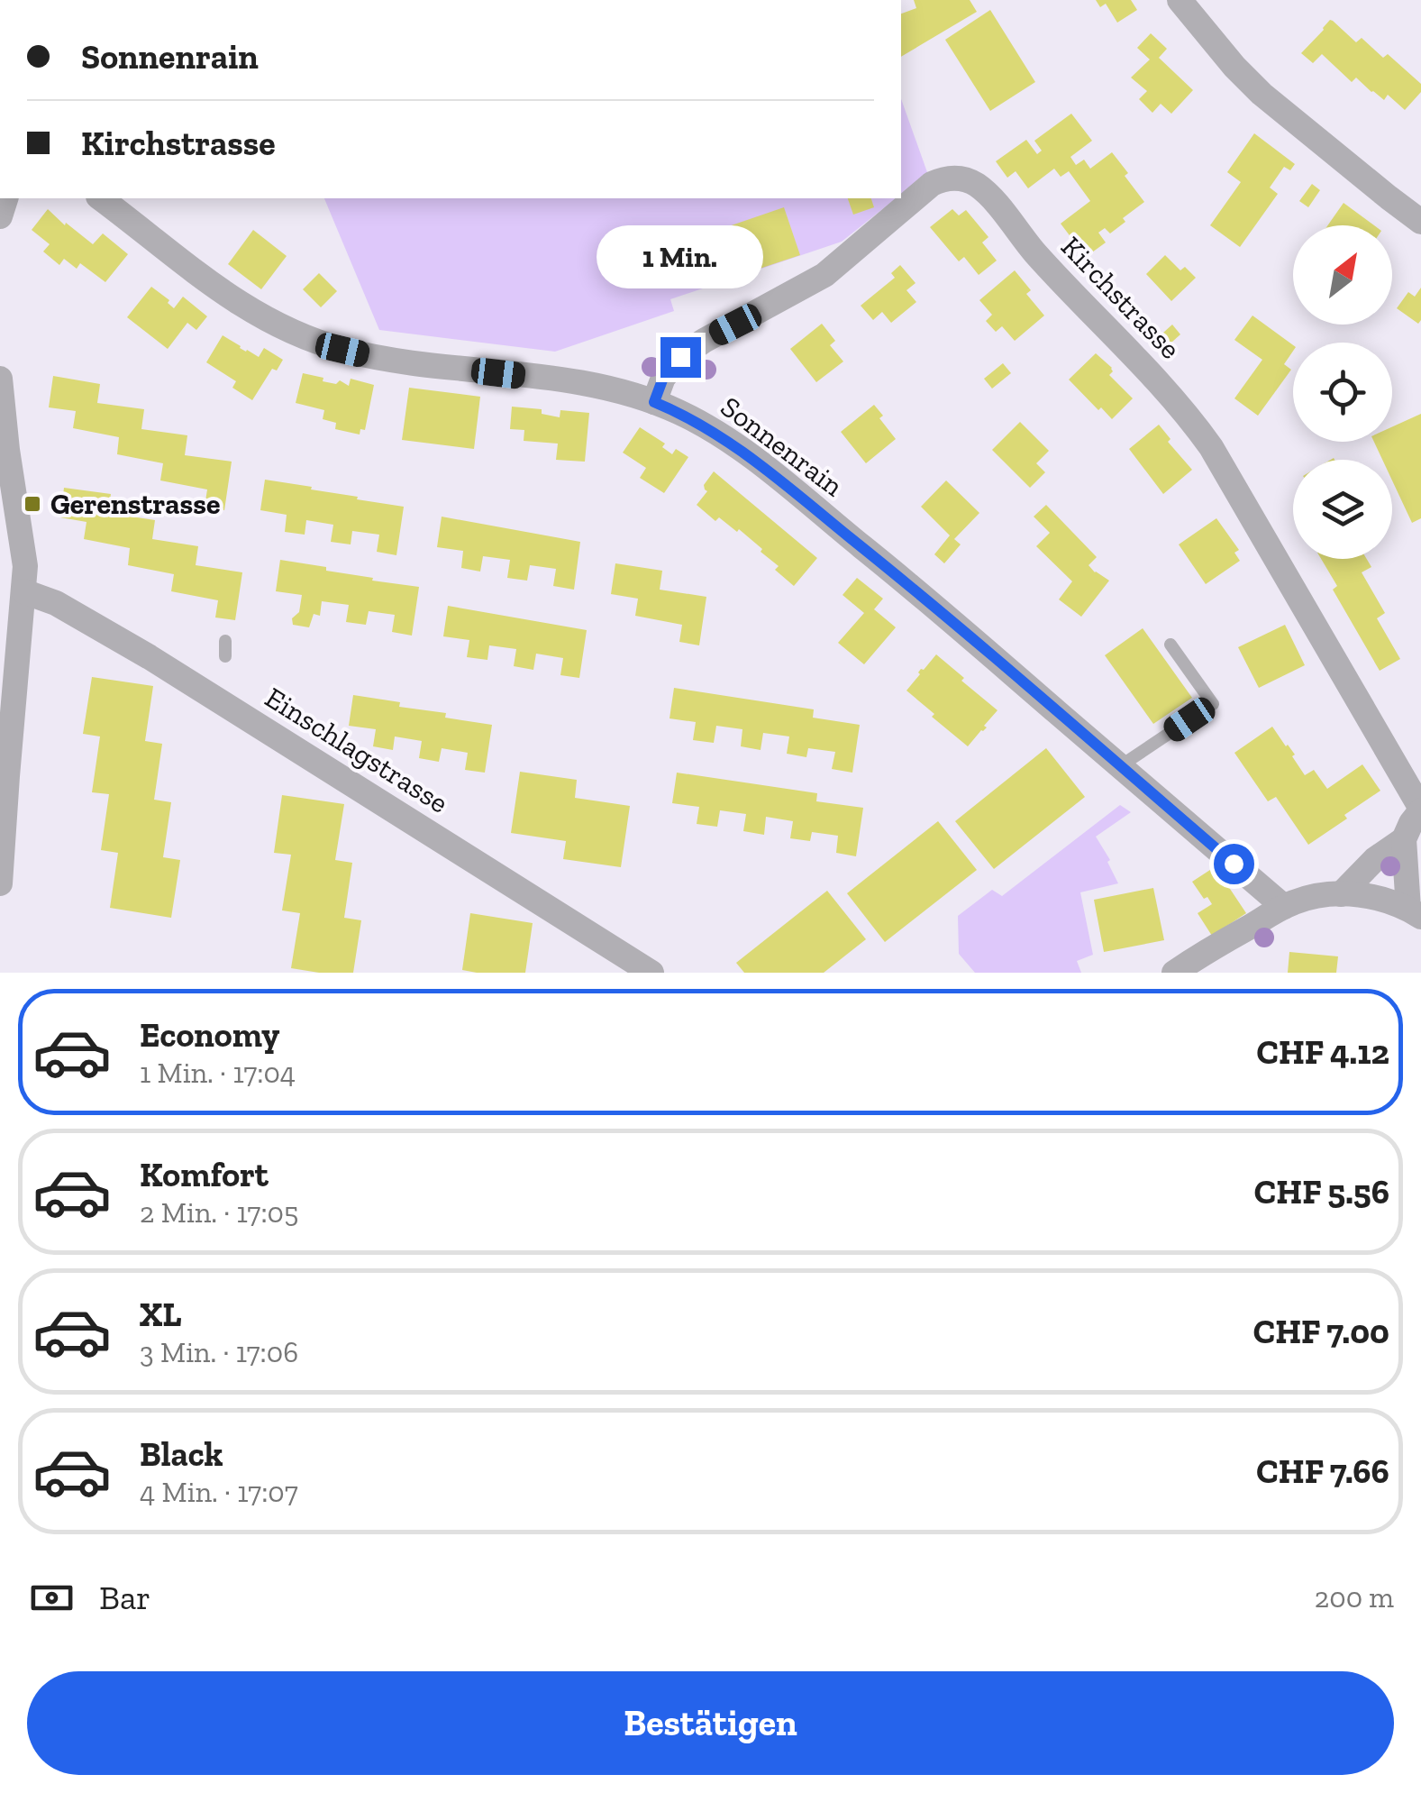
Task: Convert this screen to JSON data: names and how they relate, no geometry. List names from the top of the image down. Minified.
{"streets":{"street":["Kirchstrasse","Sonnenrain","Einschlagstrasse"]},"crossings":[["Kirchstrasse","Sonnenrain"]],"places":{"transit":["Gerenstrasse"]},"north":"top right","page":{"banner":["Sonnenrain","Kirchstrasse"],"bubble":"1 Min.","list":[{"name":"Economy","note":"1 Min. · 17:04","value":"CHF 4.12"},{"name":"Komfort","note":"2 Min. · 17:05","value":"CHF 5.56"},{"name":"XL","note":"3 Min. · 17:06","value":"CHF 7.00"},{"name":"Black","note":"4 Min. · 17:07","value":"CHF 7.66"}],"pay":["Bar","200 m"],"buttons":"Bestätigen"}}
